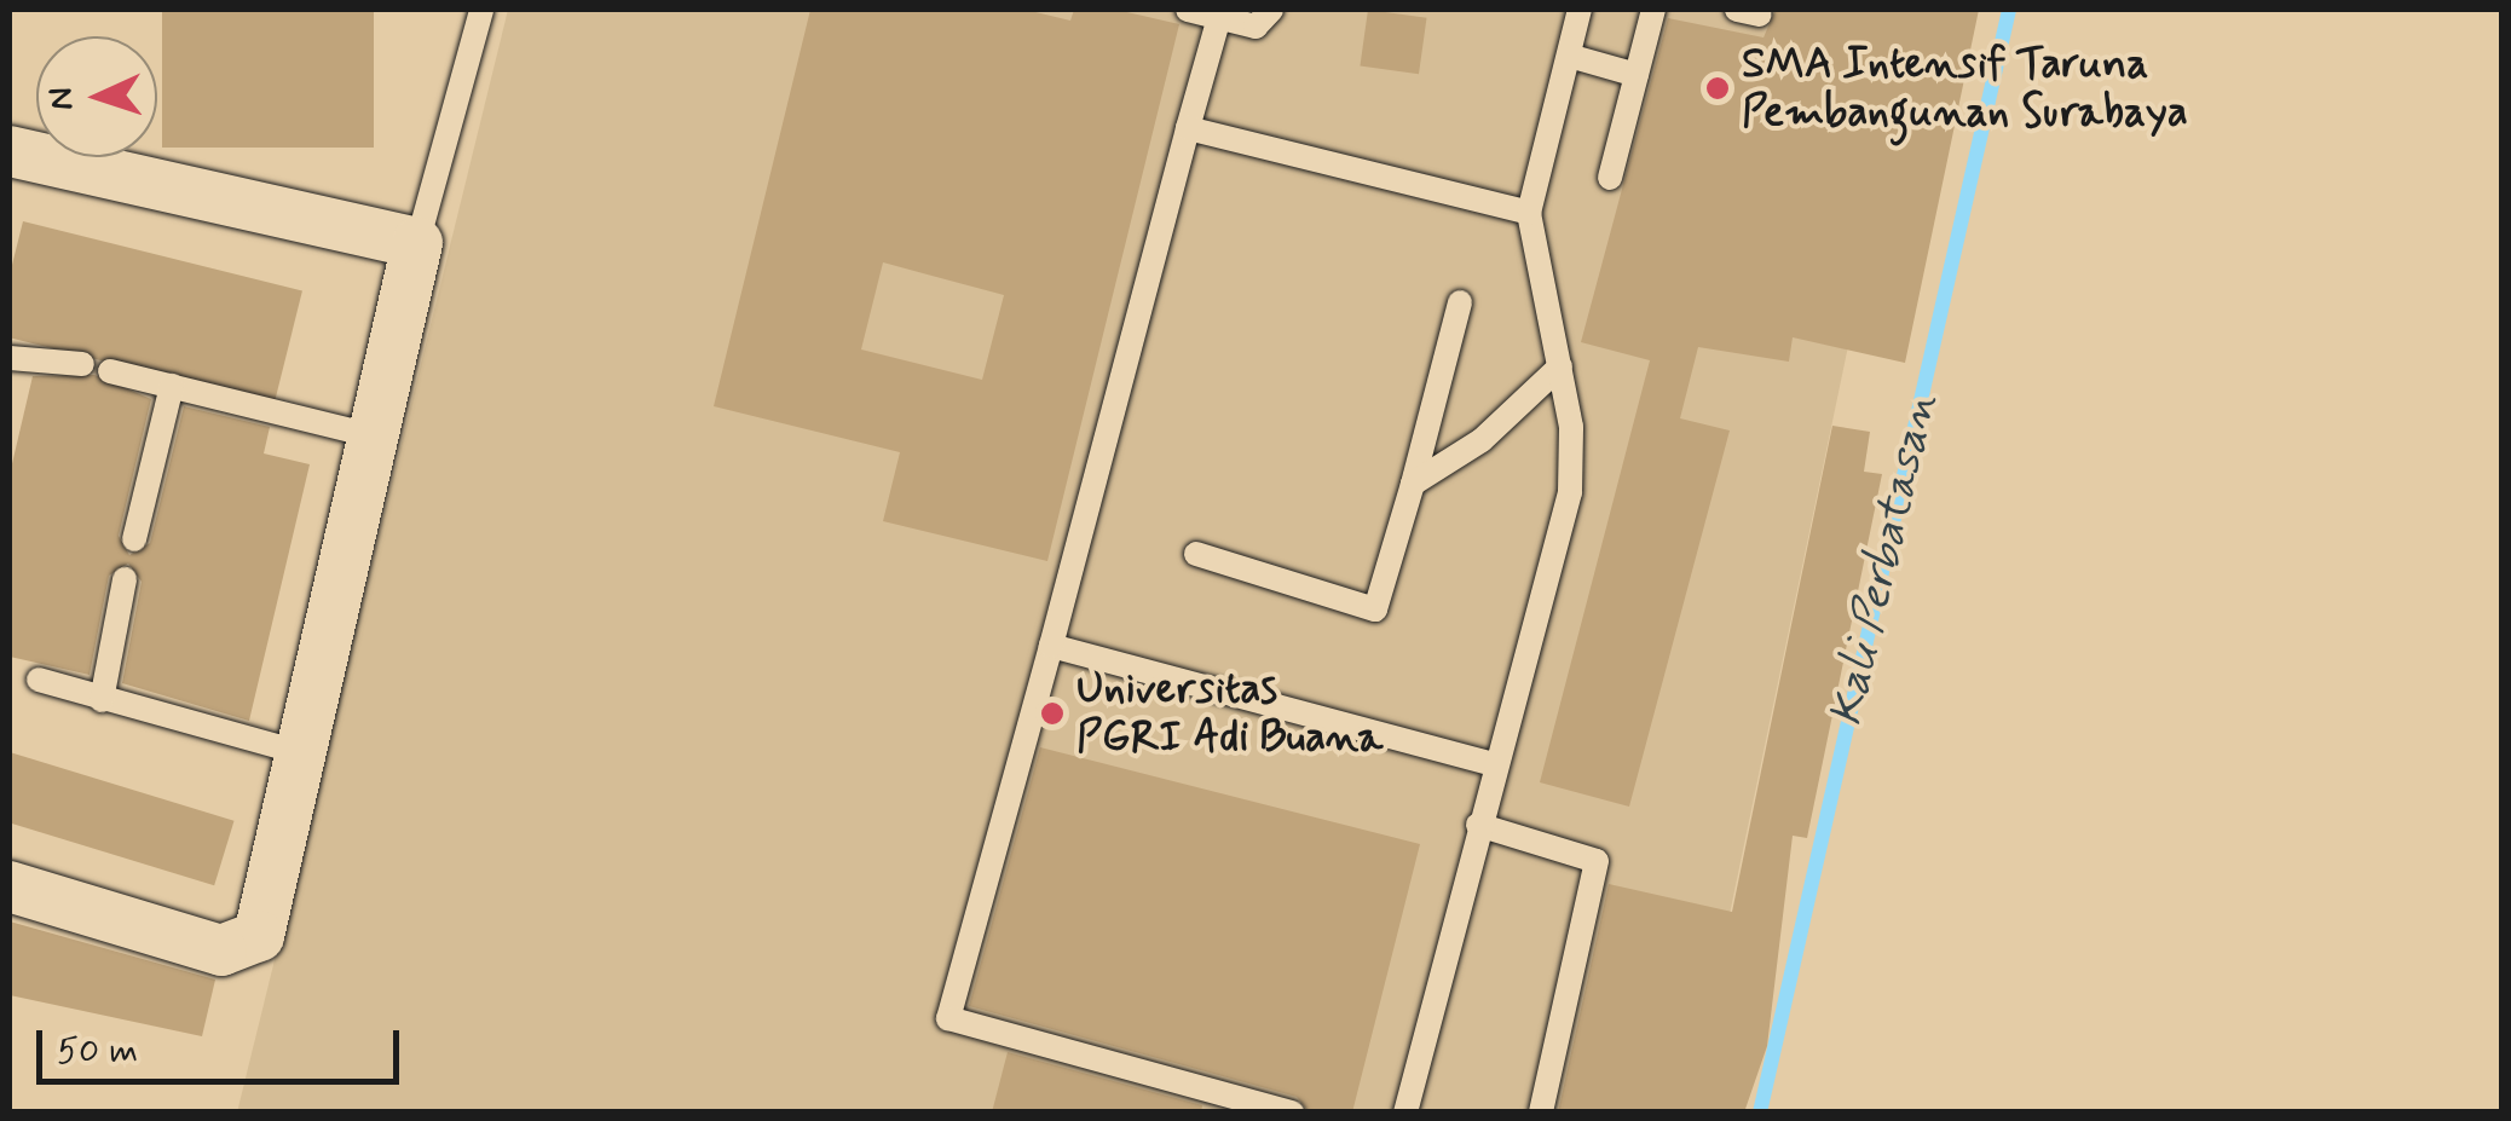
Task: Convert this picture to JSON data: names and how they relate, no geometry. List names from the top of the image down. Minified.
{"water":["Kali Perbatasan"],"places":["SMA Intensif Taruna Pembangunan Surabaya","Universitas PGRI Adi Buana"],"scale_bar":"50 m","north":"left"}
